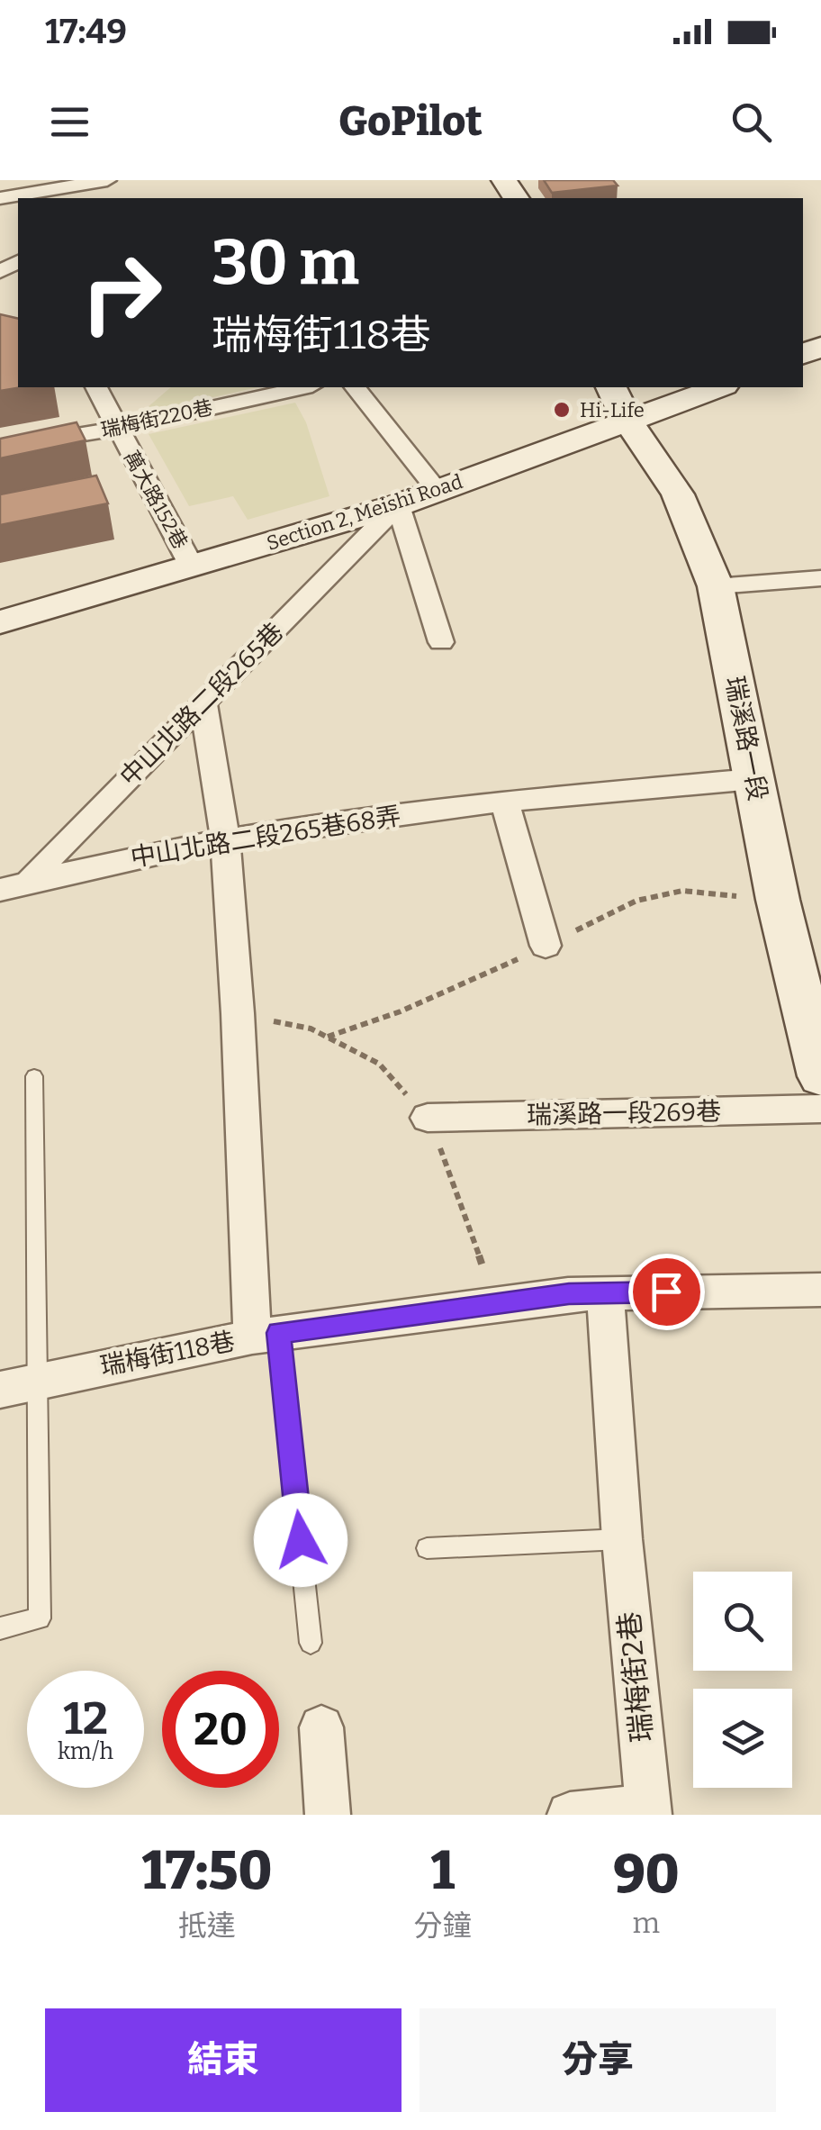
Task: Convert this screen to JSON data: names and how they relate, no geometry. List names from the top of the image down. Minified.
{"streets":{"street":["瑞梅街220巷","萬大路152巷","Section 2, Meishi Road","中山北路二段265巷","瑞溪路一段","中山北路二段265巷68弄","瑞溪路一段269巷","瑞梅街118巷","瑞梅街2巷"]},"crossings":[["瑞梅街220巷","萬大路152巷"],["萬大路152巷","Section 2, Meishi Road"],["Section 2, Meishi Road","中山北路二段265巷"],["Section 2, Meishi Road","瑞溪路一段"],["中山北路二段265巷","中山北路二段265巷68弄"],["瑞溪路一段","中山北路二段265巷68弄"],["瑞梅街118巷","瑞梅街2巷"]],"places":["Hi-Life"],"page":{"status":"17:49","header":"GoPilot","turn":["30 m","瑞梅街118巷"],"speed":"12 km/h","limit":"20","eta":["17:50","抵達","1","分鐘","90","m"],"buttons":["結束","分享"]}}
